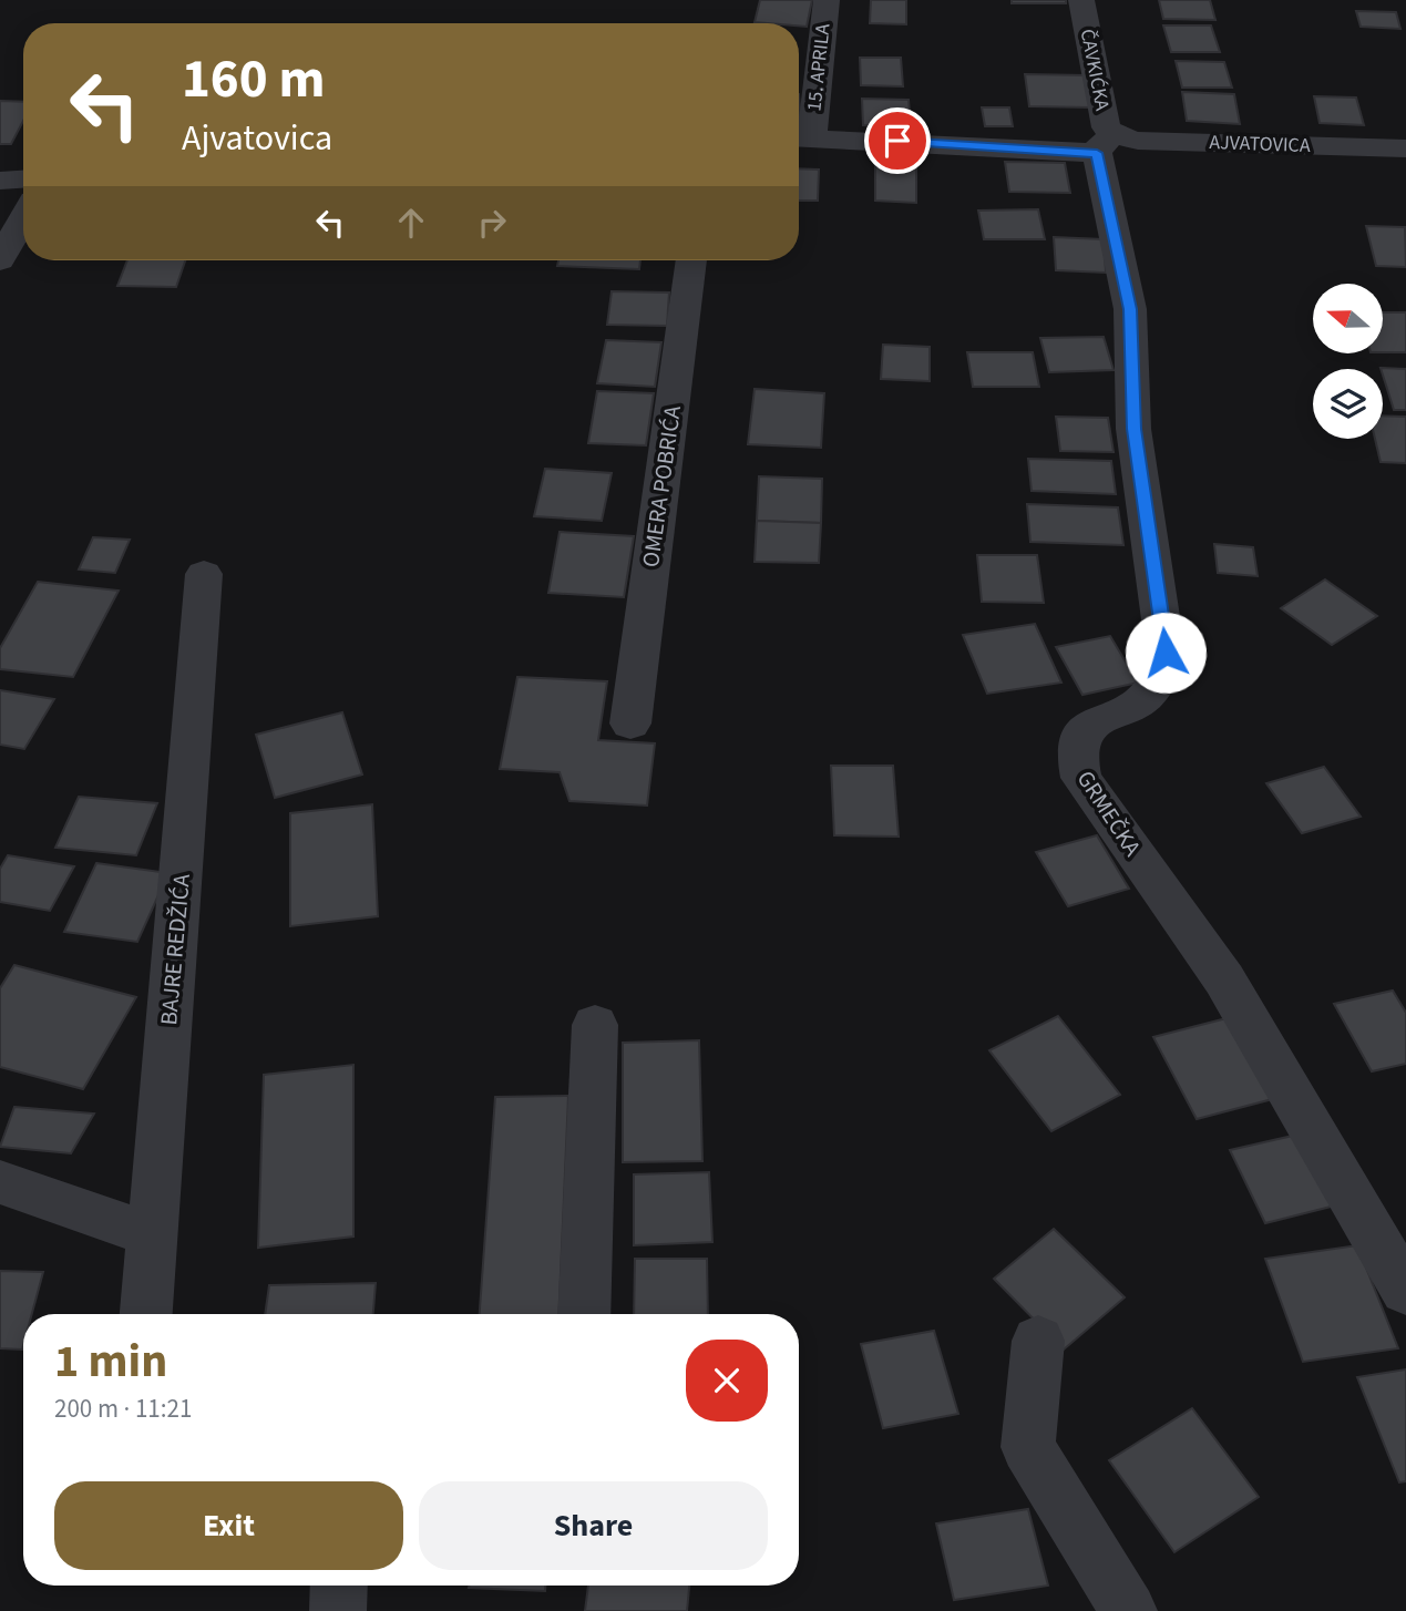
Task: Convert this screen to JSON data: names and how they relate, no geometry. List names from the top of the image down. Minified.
{"streets":{"street":["15. APRILA","ČAVKIĆKA","AJVATOVICA","OMERA POBRIĆA","GRMEČKA","BAJRE REDŽIĆA"]},"crossings":[["15. APRILA","AJVATOVICA"],["ČAVKIĆKA","AJVATOVICA"],["ČAVKIĆKA","GRMEČKA"],["AJVATOVICA","GRMEČKA"]],"north":"left","page":{"turn":["160 m","Ajvatovica"],"heading":["1 min","200 m · 11:21"],"buttons":["Exit","Share"]}}
